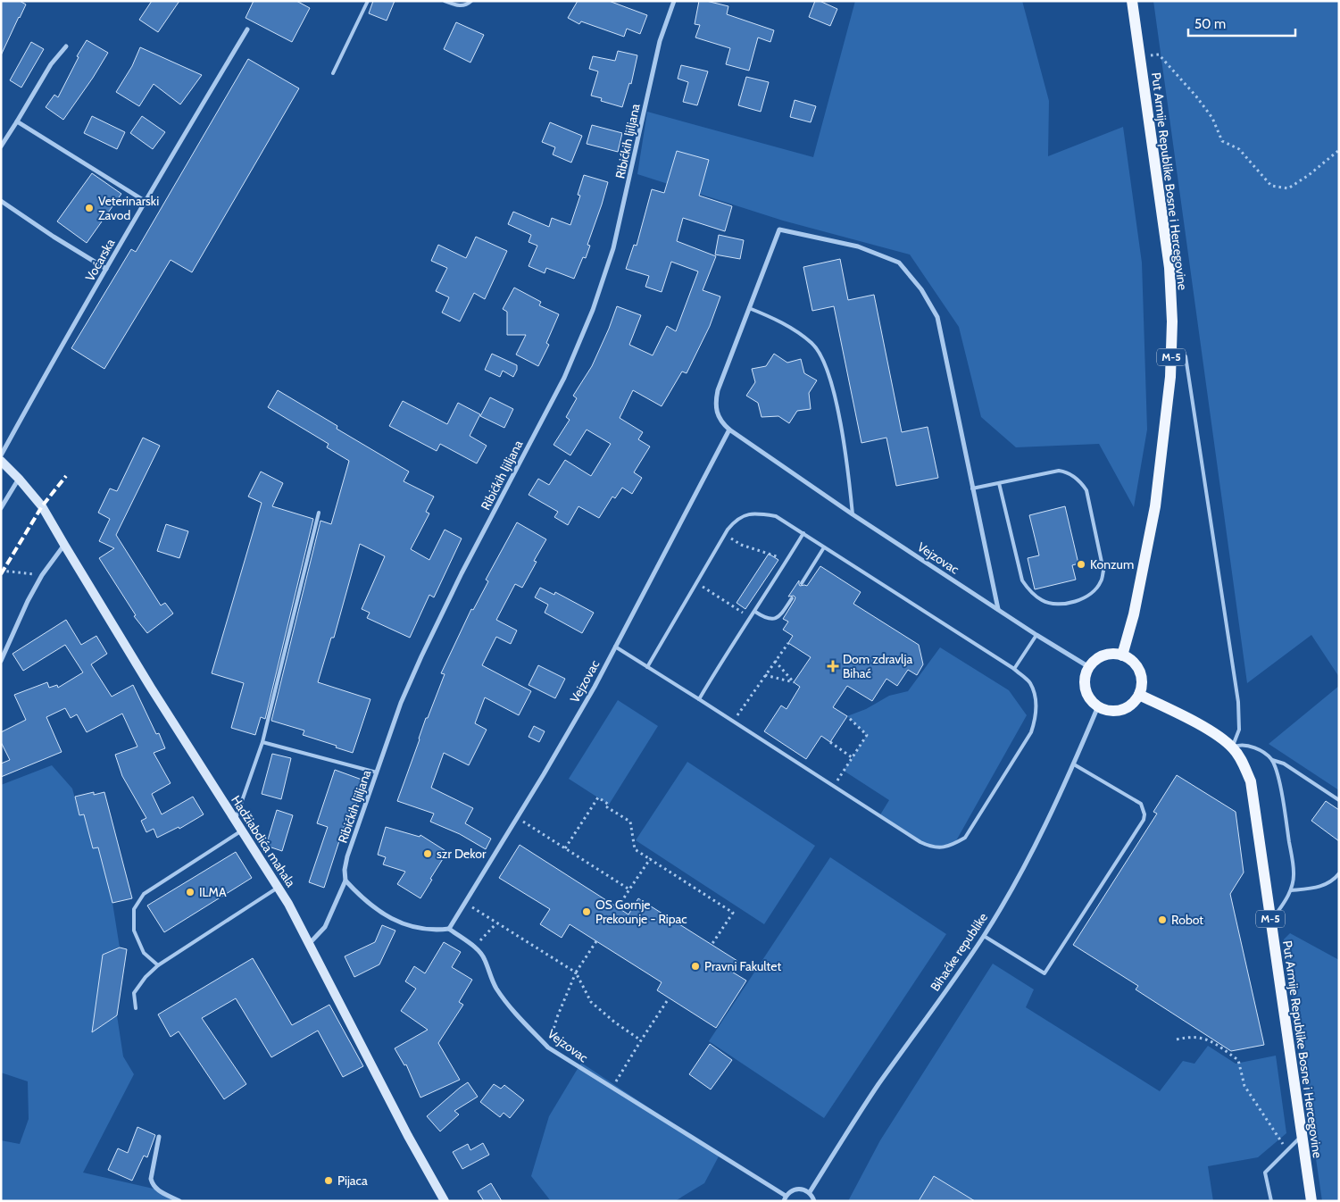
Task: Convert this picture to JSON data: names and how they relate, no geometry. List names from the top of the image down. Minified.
{"streets":{"main road":["Put Armije Republike Bosne i Hercegovine","M-5"],"street":["Ribićkih ljiljana","Voćarska","Vejzovac","Hadžiabdića mahala","Bihaćke republike"]},"crossings":[["Ribićkih ljiljana","Hadžiabdića mahala"],["Put Armije Republike Bosne i Hercegovine","Vejzovac"],["Put Armije Republike Bosne i Hercegovine","Bihaćke republike"],["Vejzovac","Bihaćke republike"]],"places":{"other":["Veterinarski Zavod","Konzum","szr Dekor","ILMA","OS Gornje Prekounje - Ripac","Robot","Pravni Fakultet","Pijaca"],"health":["Dom zdravlja Bihać"]},"scale_bar":"50 m"}
